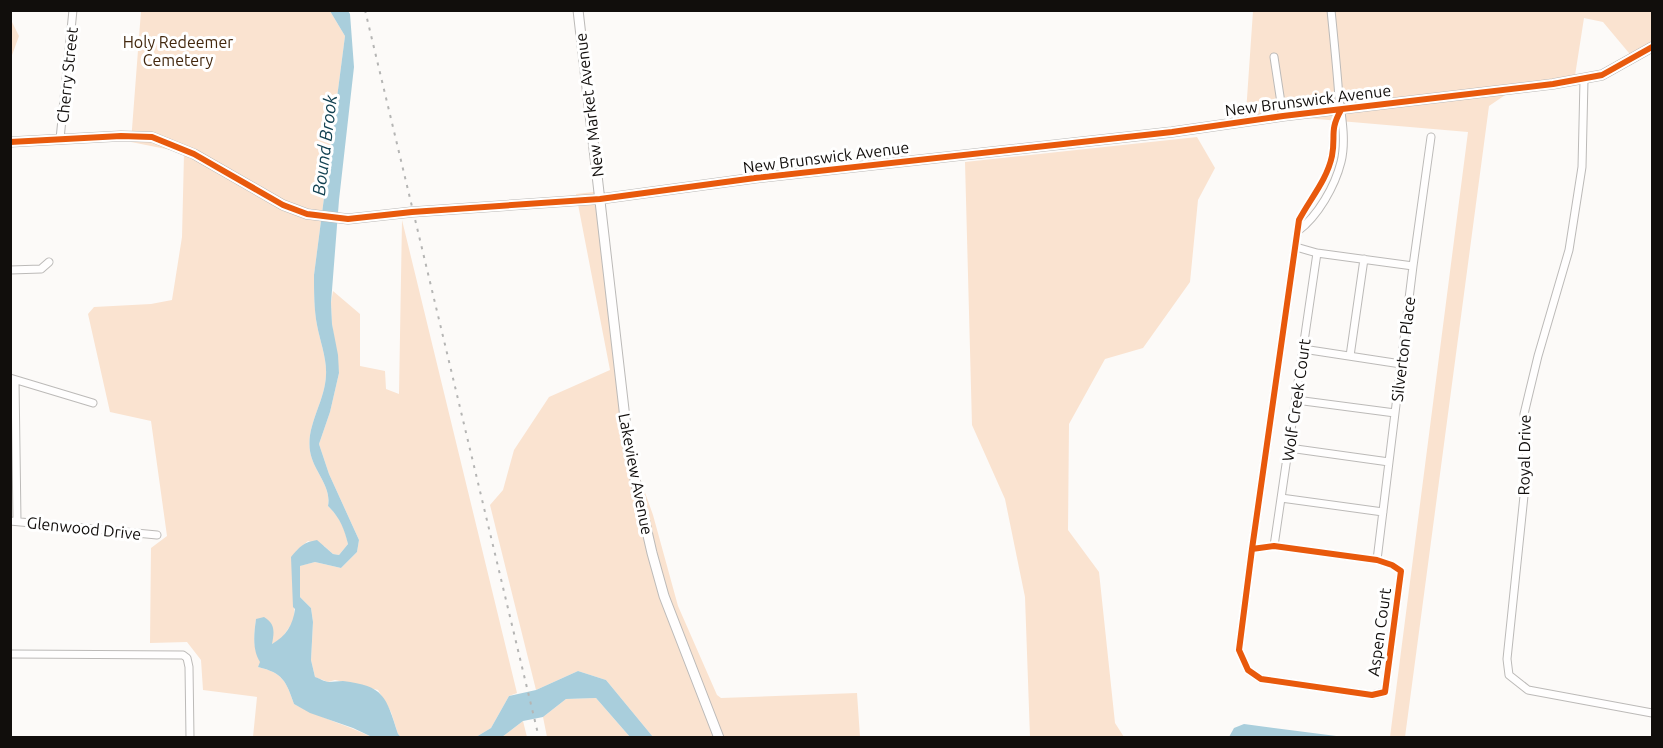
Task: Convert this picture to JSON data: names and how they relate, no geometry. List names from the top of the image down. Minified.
{"streets":{"street":["Cherry Street","New Brunswick Avenue","New Market Avenue","Silverton Place","Wolf Creek Court","Royal Drive","Lakeview Avenue","Glenwood Drive","Aspen Court"]},"crossings":[["Cherry Street","New Brunswick Avenue"],["New Brunswick Avenue","New Market Avenue"],["New Brunswick Avenue","Royal Drive"],["New Brunswick Avenue","Lakeview Avenue"],["New Brunswick Avenue","Aspen Court"],["New Market Avenue","Lakeview Avenue"],["Silverton Place","Aspen Court"],["Wolf Creek Court","Aspen Court"]],"water":["Bound Brook"],"parks":["Holy Redeemer Cemetery"]}
